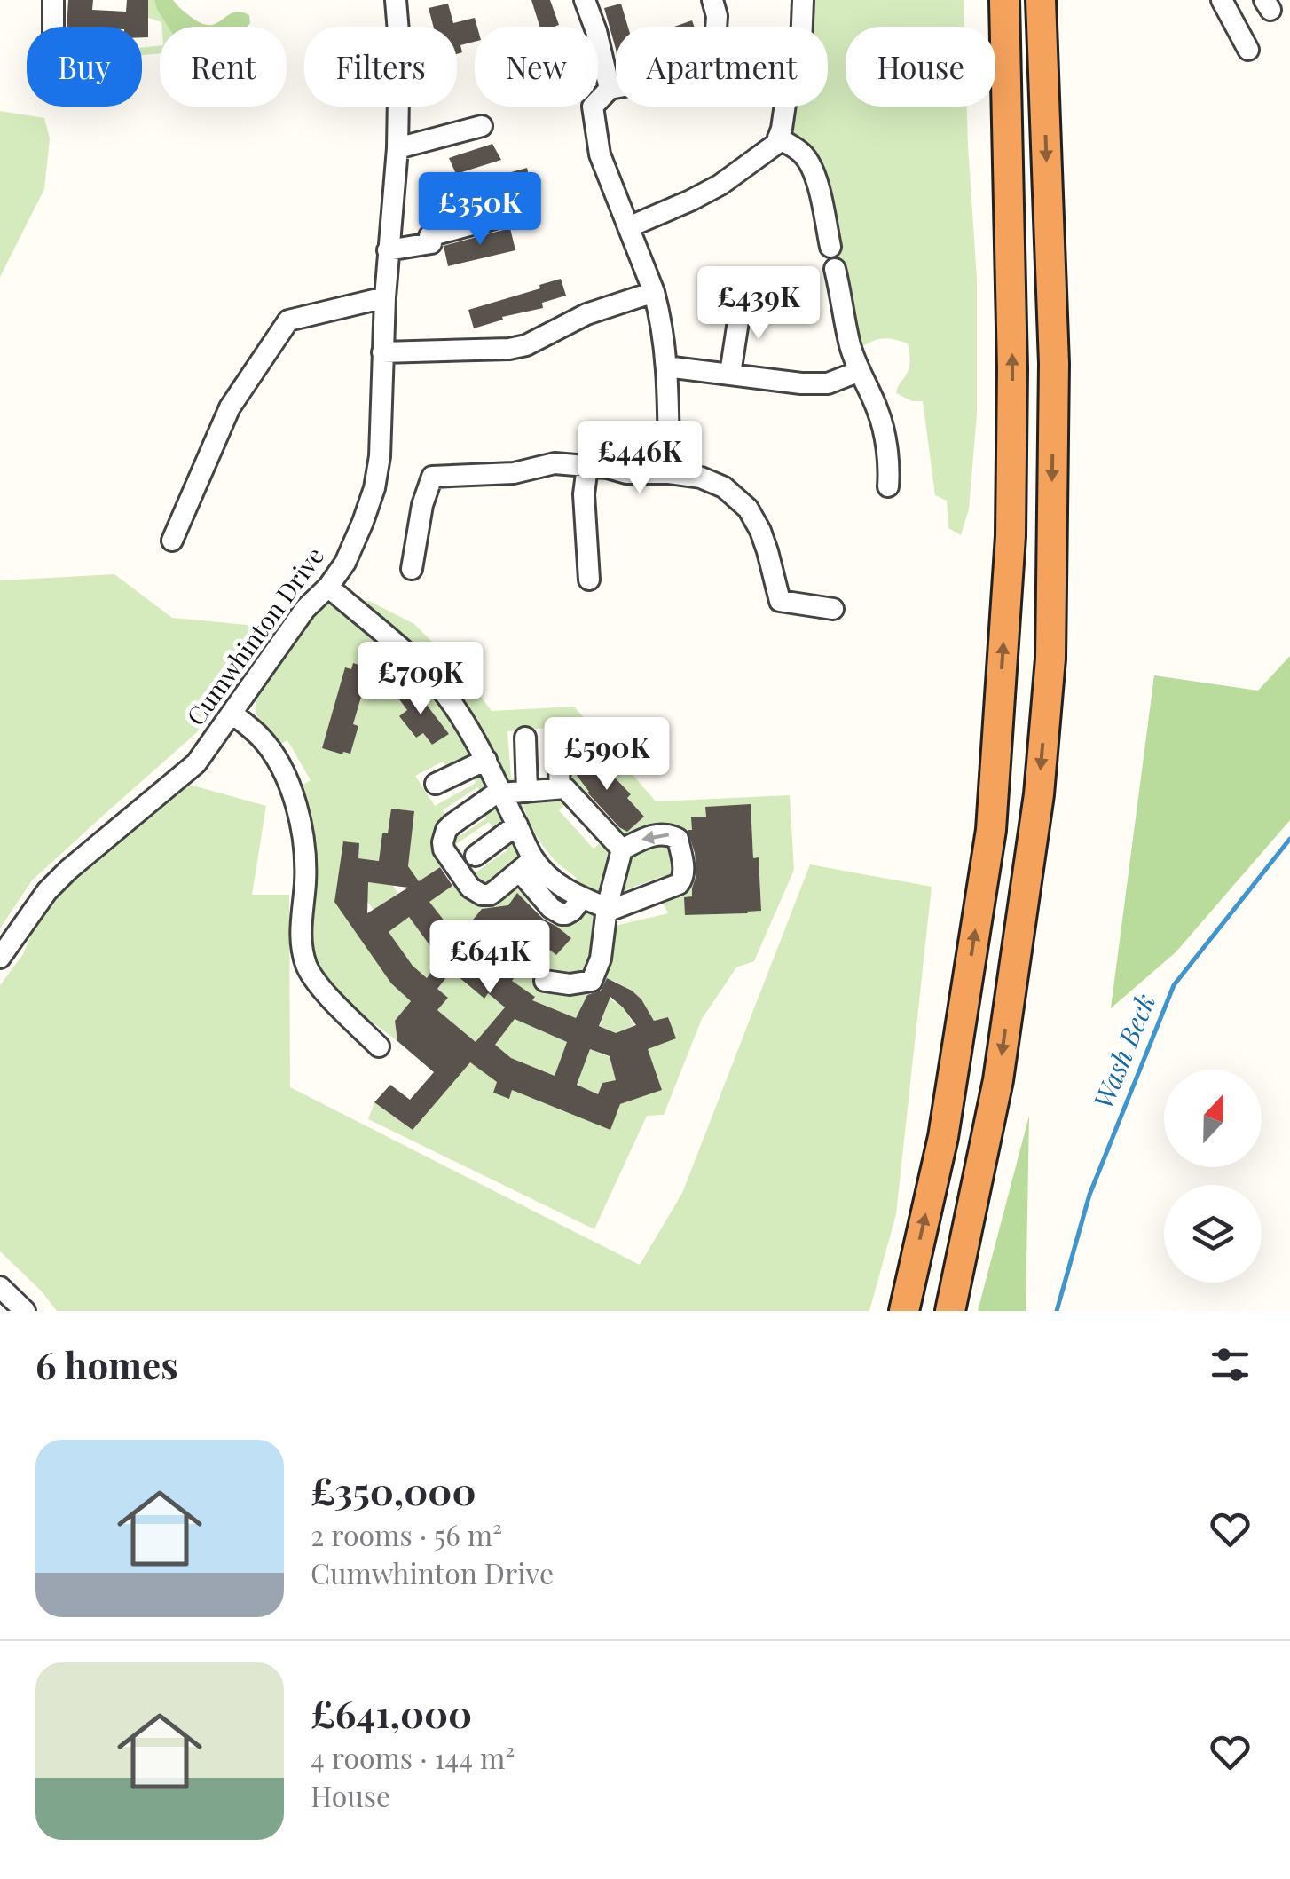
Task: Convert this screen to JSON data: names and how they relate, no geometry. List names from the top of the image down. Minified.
{"streets":{"street":["Cumwhinton Drive"]},"water":["Wash Beck"],"north":"top","page":{"chip":["Buy","Rent","Filters","New","Apartment","House"],"price":["£350K","£439K","£446K","£709K","£590K","£641K"],"heading":"6 homes","list":[{"name":"£350,000","note":"2 rooms · 56 m² · Cumwhinton Drive"},{"name":"£641,000","note":"4 rooms · 144 m² · House"}]}}
